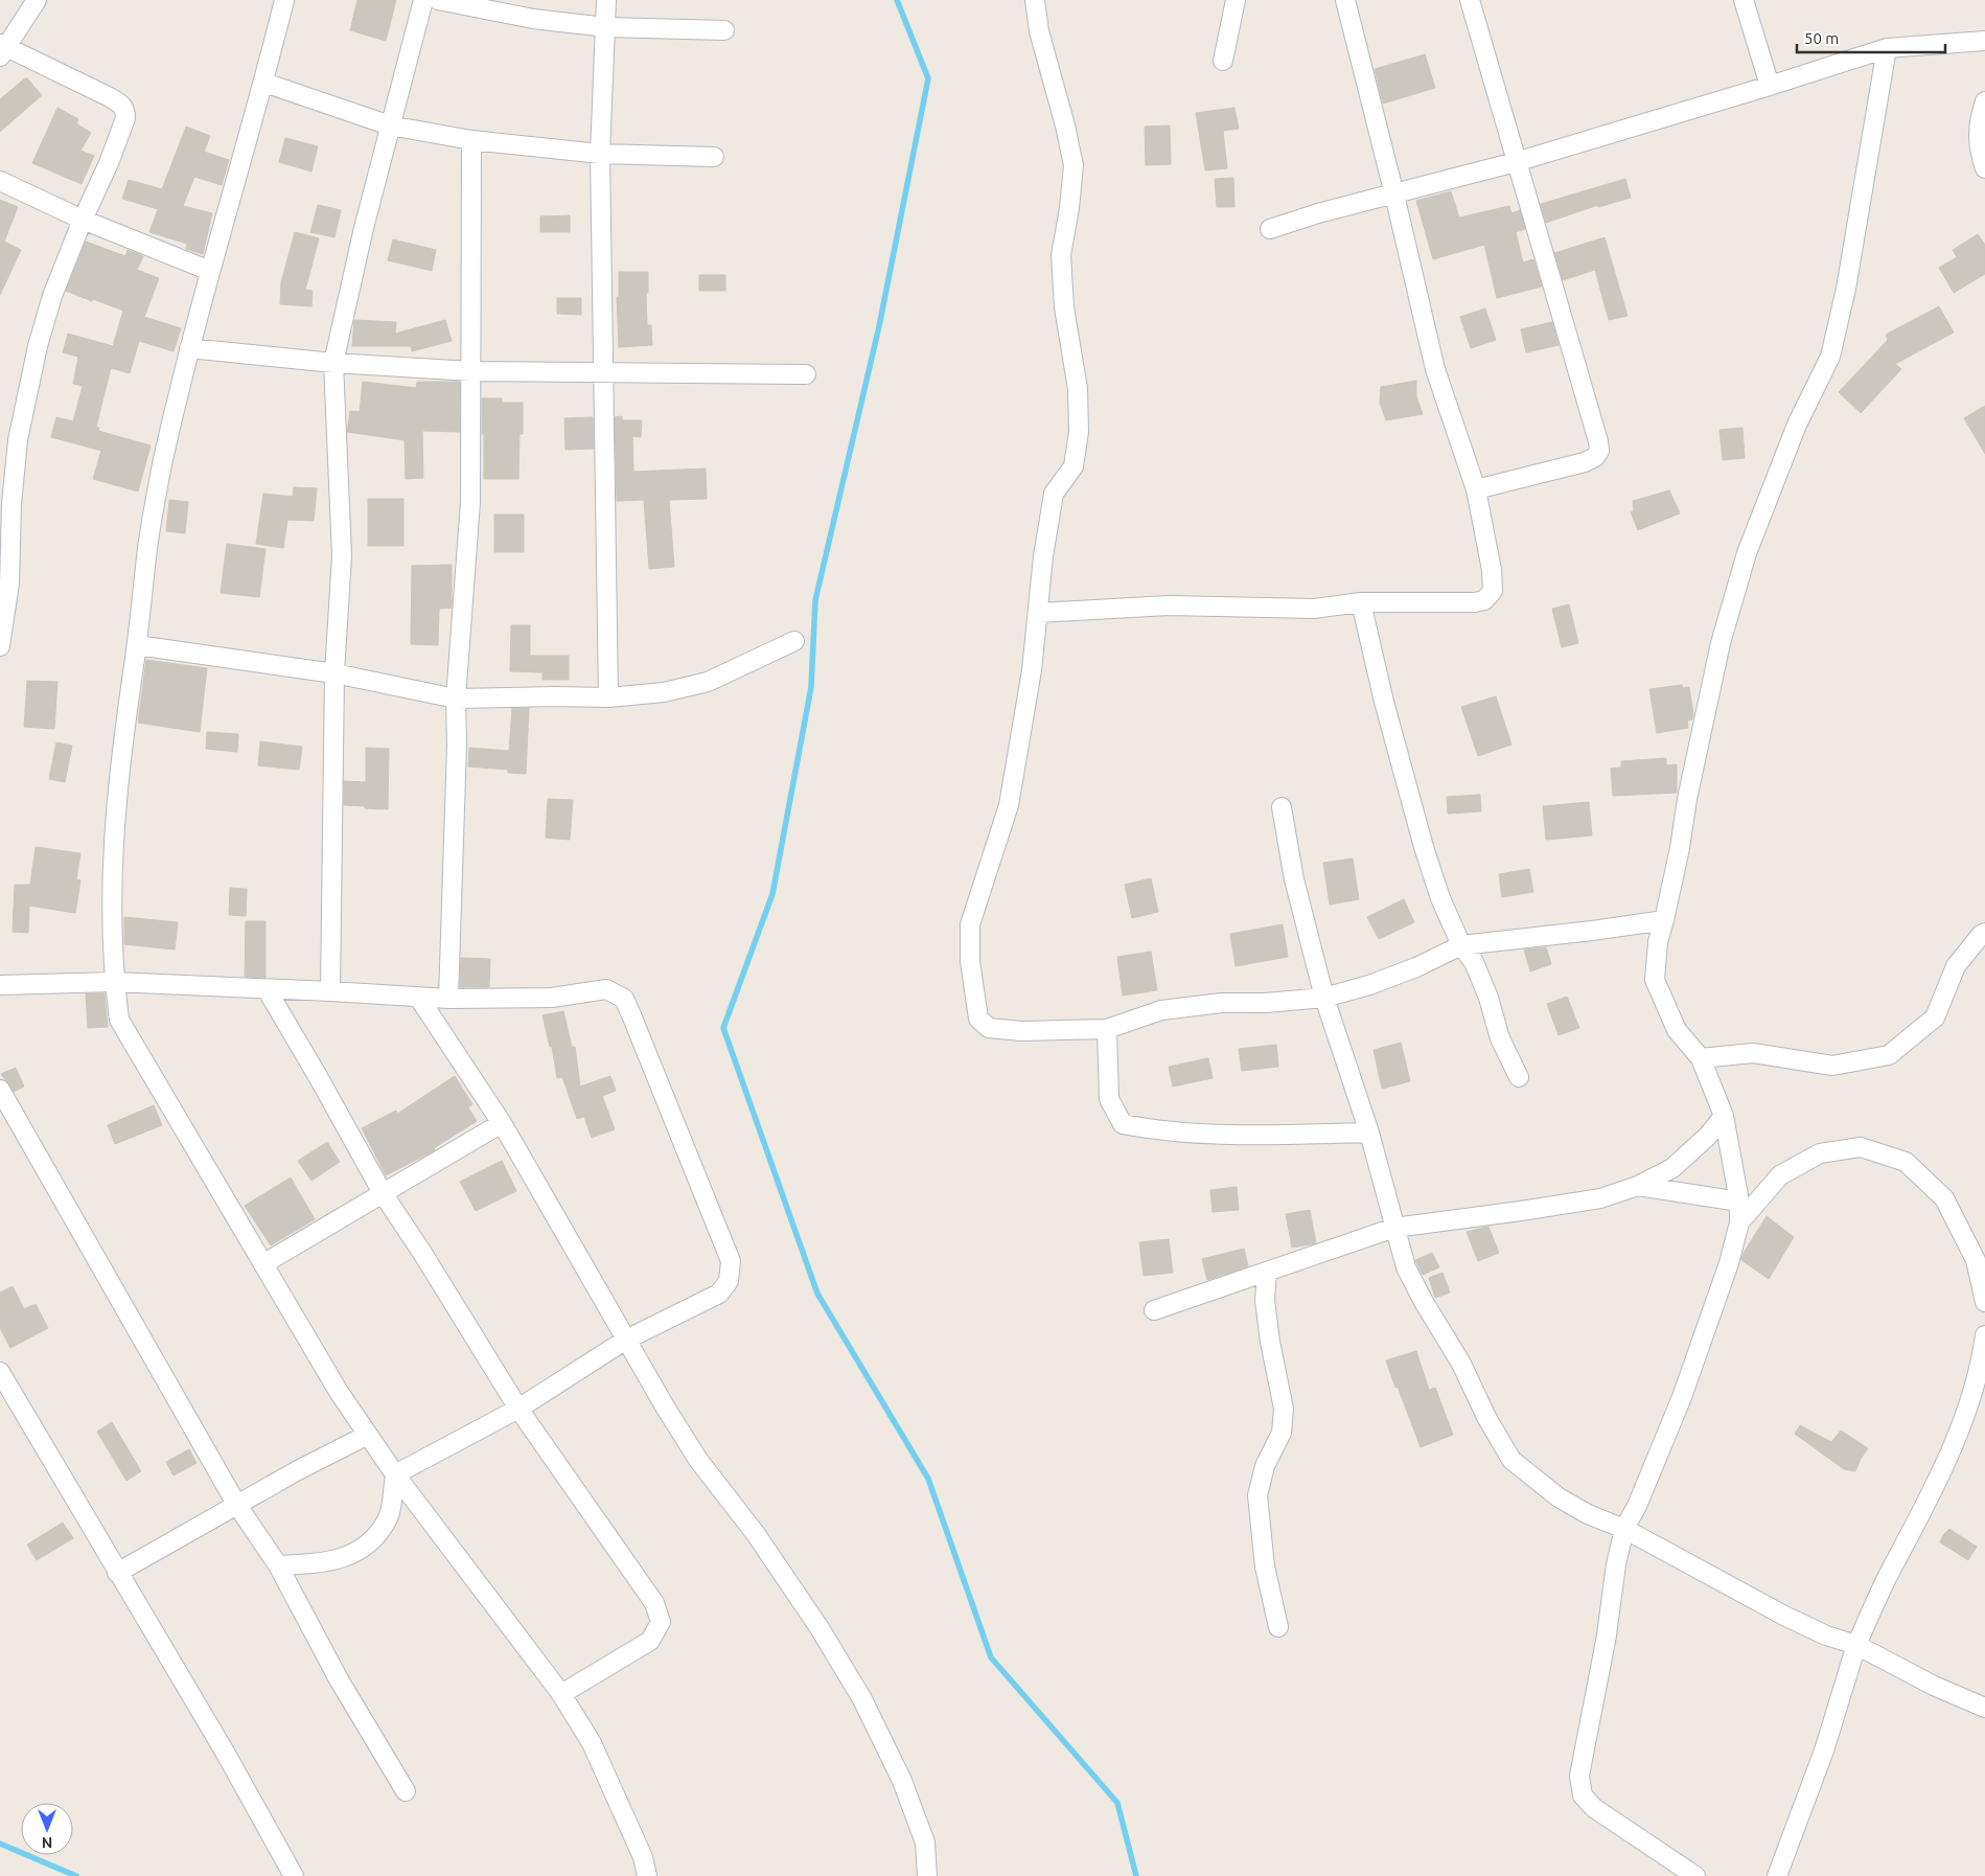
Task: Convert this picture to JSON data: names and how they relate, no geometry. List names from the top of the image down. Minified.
{"scale_bar":"50 m","north":"bottom"}
